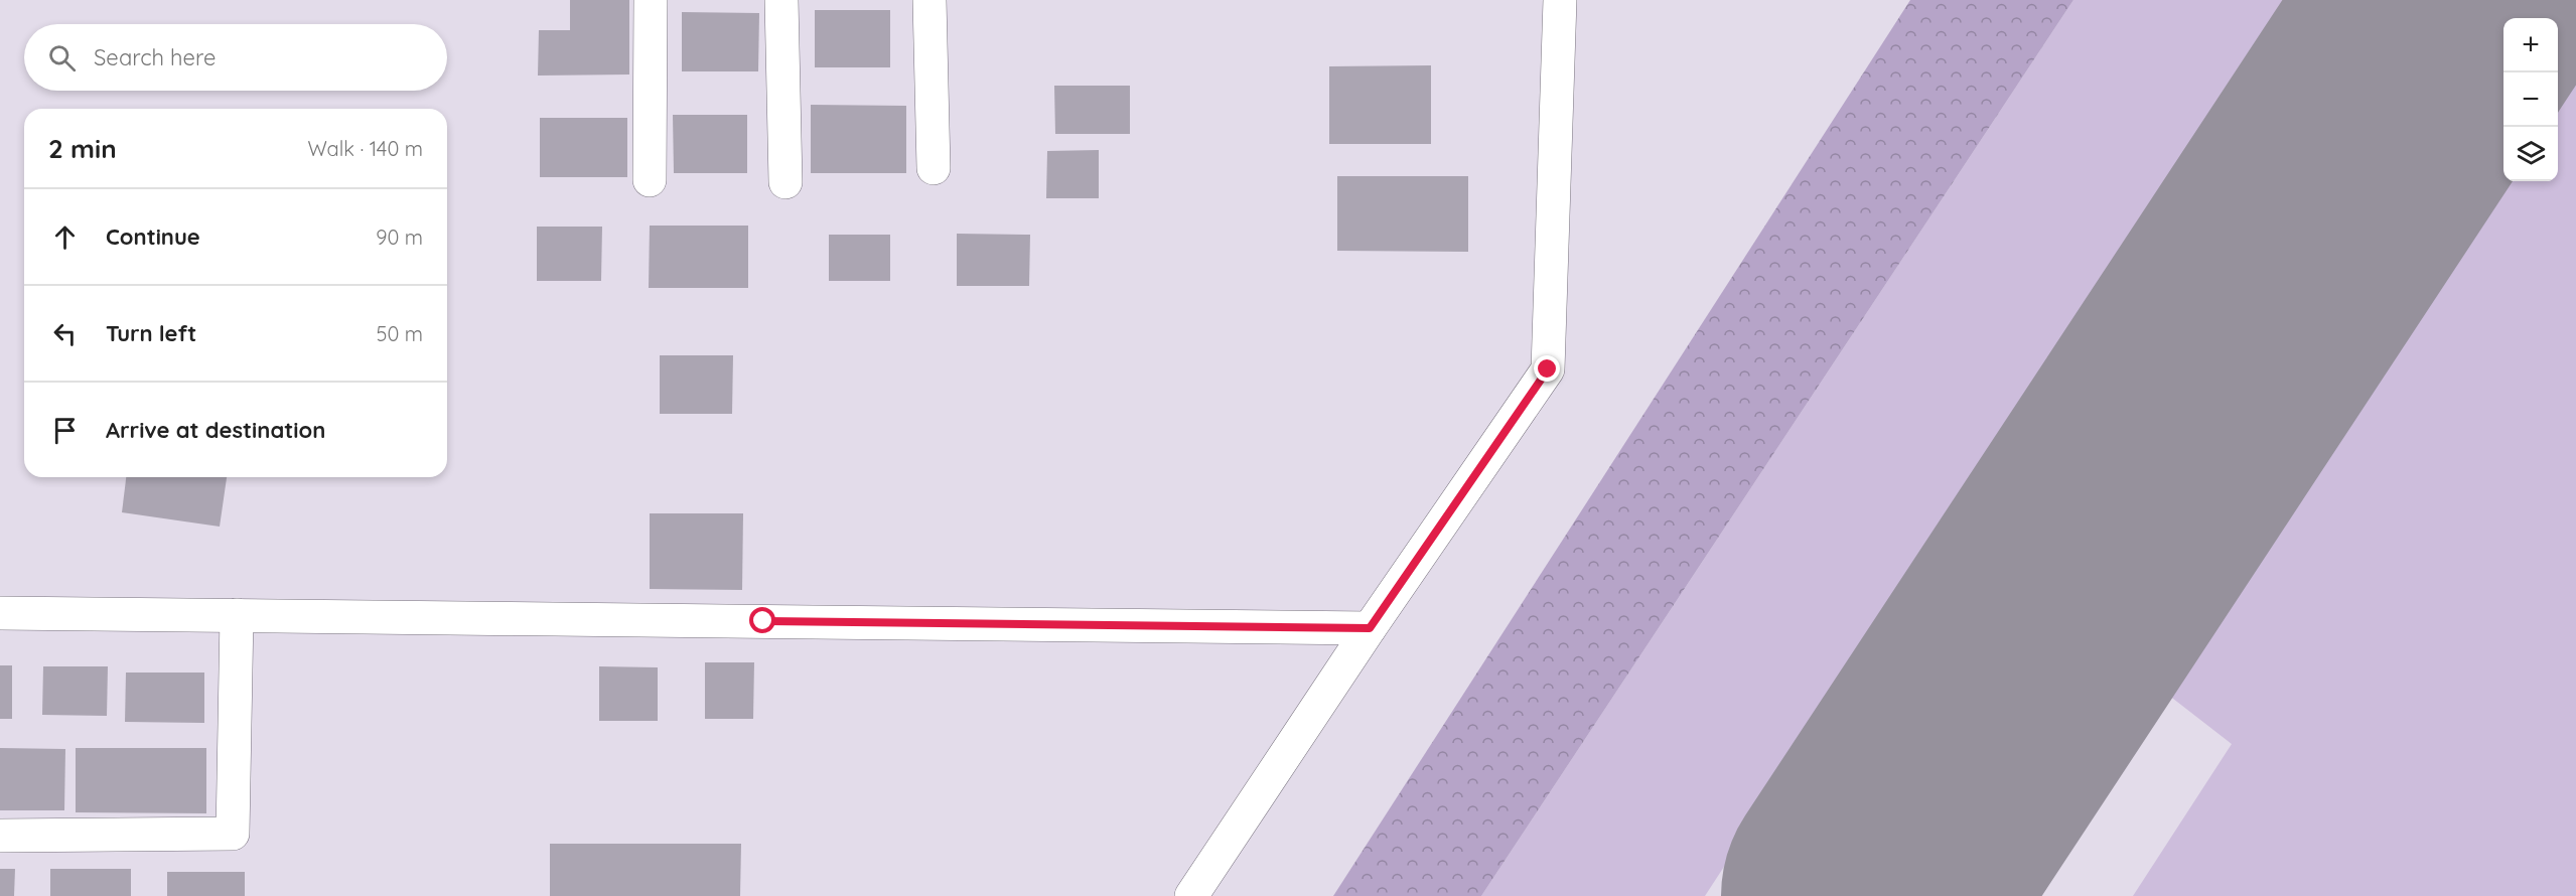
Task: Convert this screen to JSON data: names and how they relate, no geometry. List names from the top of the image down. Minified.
{"page":{"map_buttons":["+","−"],"search":"Search here","heading":["2 min","Walk · 140 m"],"list":[["Continue","90 m"],["Turn left","50 m"],"Arrive at destination"]}}
